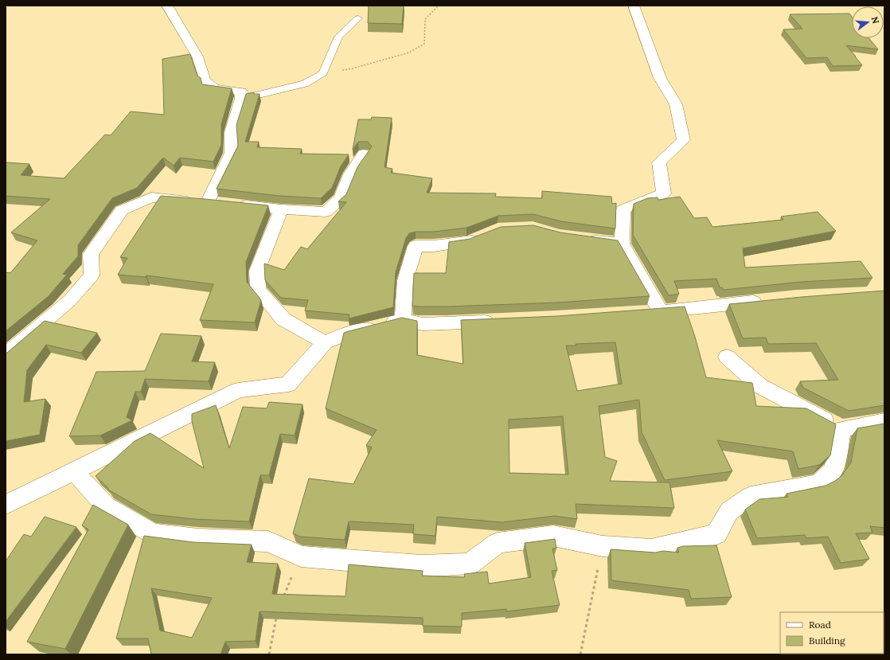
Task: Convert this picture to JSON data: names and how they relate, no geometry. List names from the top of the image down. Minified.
{"legend":["Road","Building"],"north":"right"}
